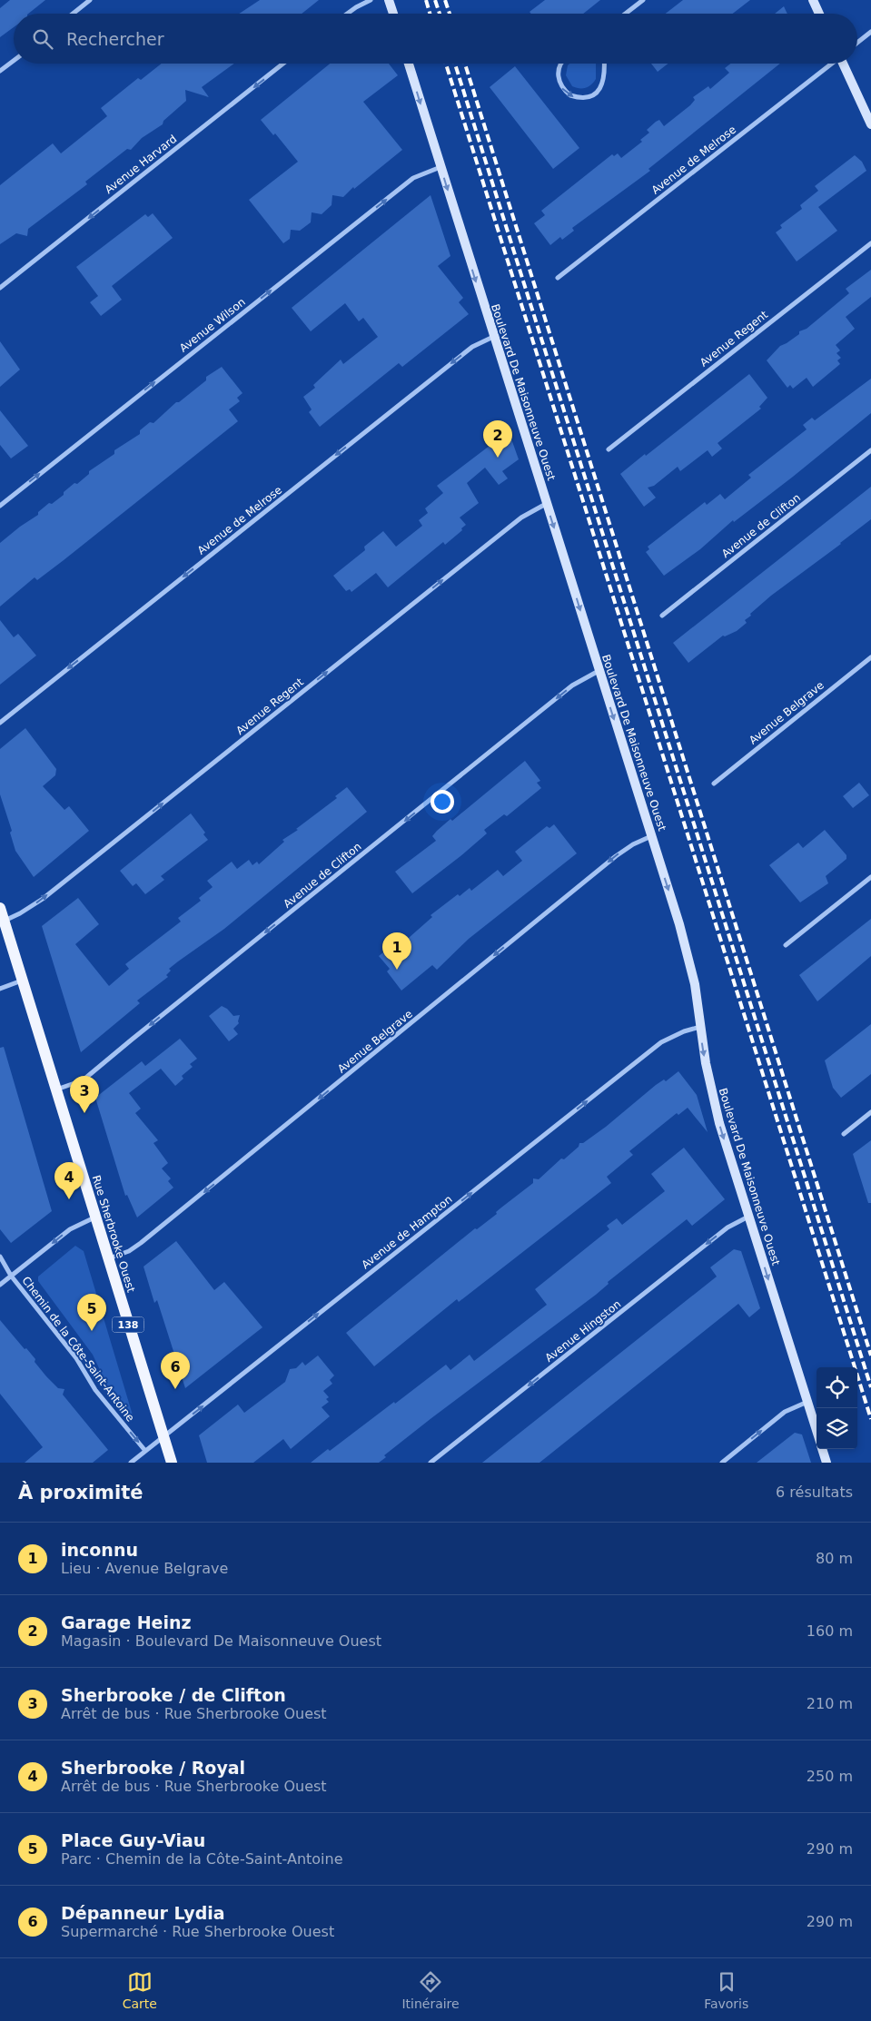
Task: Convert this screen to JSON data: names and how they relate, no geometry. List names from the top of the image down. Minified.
{"streets":{"main road":["Rue Sherbrooke Ouest","138"],"street":["Avenue de Melrose","Avenue Harvard","Avenue Wilson","Avenue Regent","Boulevard De Maisonneuve Ouest","Avenue de Clifton","Avenue Belgrave","Avenue de Hampton","Avenue Hingston","Chemin de la Côte-Saint-Antoine"]},"crossings":[["Avenue de Melrose","Boulevard De Maisonneuve Ouest"],["Avenue Wilson","Boulevard De Maisonneuve Ouest"],["Avenue Regent","Boulevard De Maisonneuve Ouest"],["Avenue Regent","Rue Sherbrooke Ouest"],["Boulevard De Maisonneuve Ouest","Avenue de Clifton"],["Boulevard De Maisonneuve Ouest","Avenue Belgrave"],["Boulevard De Maisonneuve Ouest","Avenue de Hampton"],["Boulevard De Maisonneuve Ouest","Avenue Hingston"],["Avenue de Clifton","Rue Sherbrooke Ouest"],["Avenue Belgrave","Rue Sherbrooke Ouest"],["Avenue de Hampton","Rue Sherbrooke Ouest"],["Avenue de Hampton","Chemin de la Côte-Saint-Antoine"]],"one_way":["Avenue de Melrose","Avenue Harvard","Avenue Wilson","Avenue Regent","Boulevard De Maisonneuve Ouest","Avenue de Clifton","Avenue Belgrave","Avenue de Hampton","Avenue Hingston","Chemin de la Côte-Saint-Antoine"],"page":{"search":"Rechercher","pins":["2","1","3","4","5","6"],"heading":["À proximité","6 résultats"],"list":[{"mark":"1","name":"inconnu","note":"Lieu · Avenue Belgrave","value":"80 m"},{"mark":"2","name":"Garage Heinz","note":"Magasin · Boulevard De Maisonneuve Ouest","value":"160 m"},{"mark":"3","name":"Sherbrooke / de Clifton","note":"Arrêt de bus · Rue Sherbrooke Ouest","value":"210 m"},{"mark":"4","name":"Sherbrooke / Royal","note":"Arrêt de bus · Rue Sherbrooke Ouest","value":"250 m"},{"mark":"5","name":"Place Guy-Viau","note":"Parc · Chemin de la Côte-Saint-Antoine","value":"290 m"},{"mark":"6","name":"Dépanneur Lydia","note":"Supermarché · Rue Sherbrooke Ouest","value":"290 m"}],"nav":["Carte","Itinéraire","Favoris"]}}
